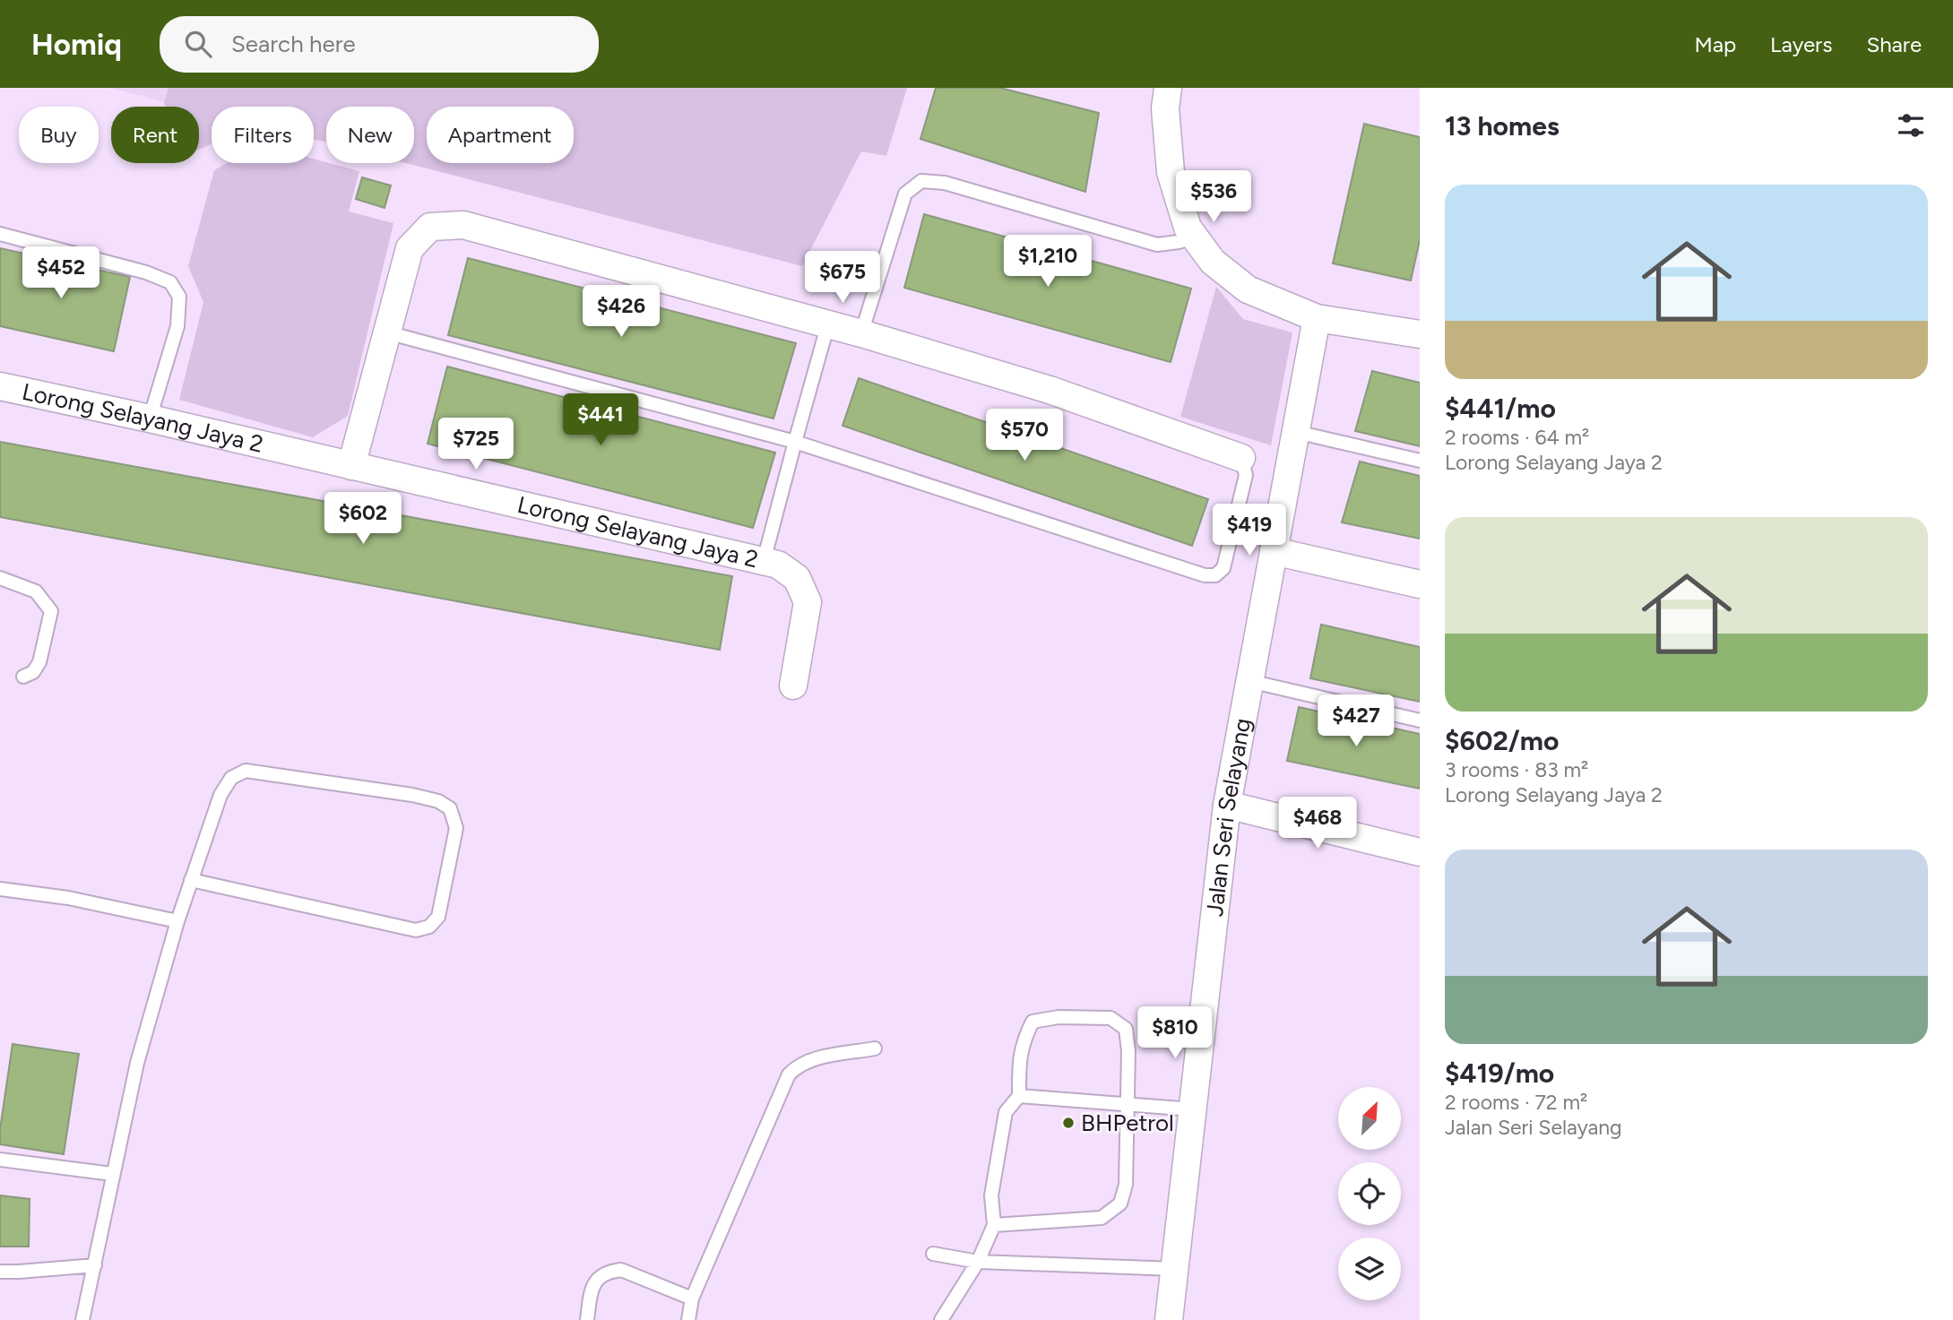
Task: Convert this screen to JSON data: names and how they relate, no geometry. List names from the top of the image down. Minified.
{"streets":{"street":["Lorong Selayang Jaya 2","Jalan Seri Selayang"]},"places":["BHPetrol"],"north":"top right","page":{"header":"Homiq","search":"Search here","nav":["Map","Layers","Share"],"heading":"13 homes","chip":["Buy","Rent","Filters","New","Apartment"],"list":[{"name":"$441/mo","note":"2 rooms · 64 m² · Lorong Selayang Jaya 2"},{"name":"$602/mo","note":"3 rooms · 83 m² · Lorong Selayang Jaya 2"},{"name":"$419/mo","note":"2 rooms · 72 m² · Jalan Seri Selayang"}],"price":["$536","$1,210","$452","$675","$426","$441","$570","$725","$602","$419","$427","$468","$810"]}}
